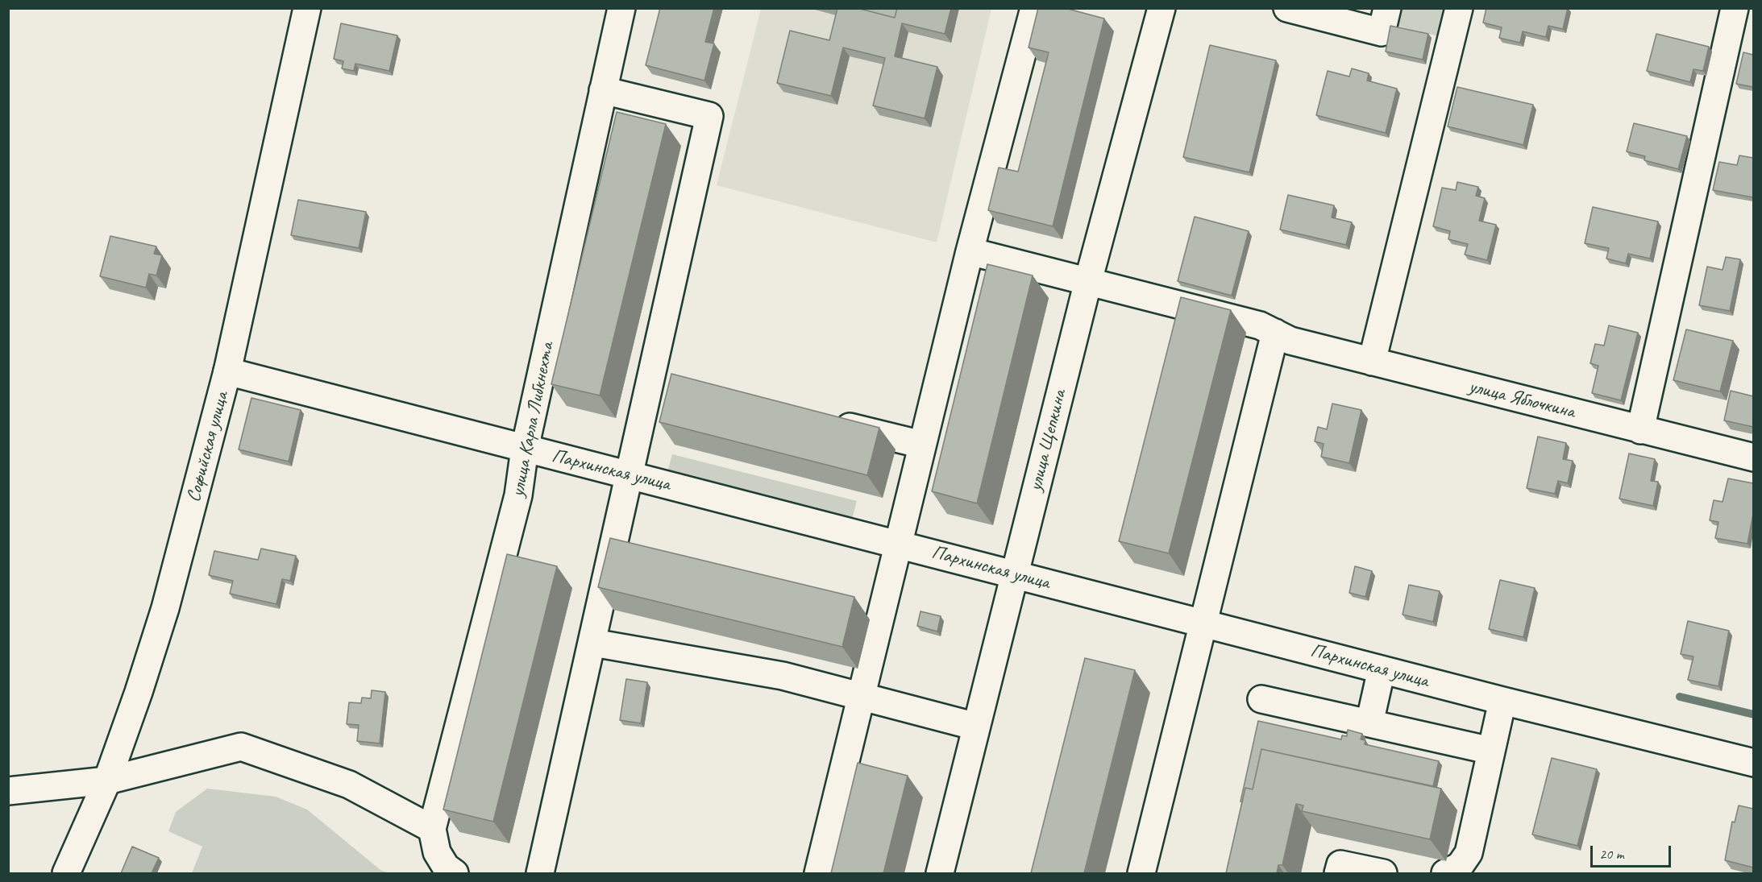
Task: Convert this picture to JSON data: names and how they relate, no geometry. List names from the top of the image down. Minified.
{"streets":{"street":["улица Яблочкина","улица Карла Либкнехта","улица Щепкина","Софийская улица","Пархинская улица"]},"crossings":[["улица Яблочкина","улица Щепкина"],["улица Карла Либкнехта","Пархинская улица"],["улица Щепкина","Пархинская улица"],["Софийская улица","Пархинская улица"]],"scale_bar":"20 m"}
